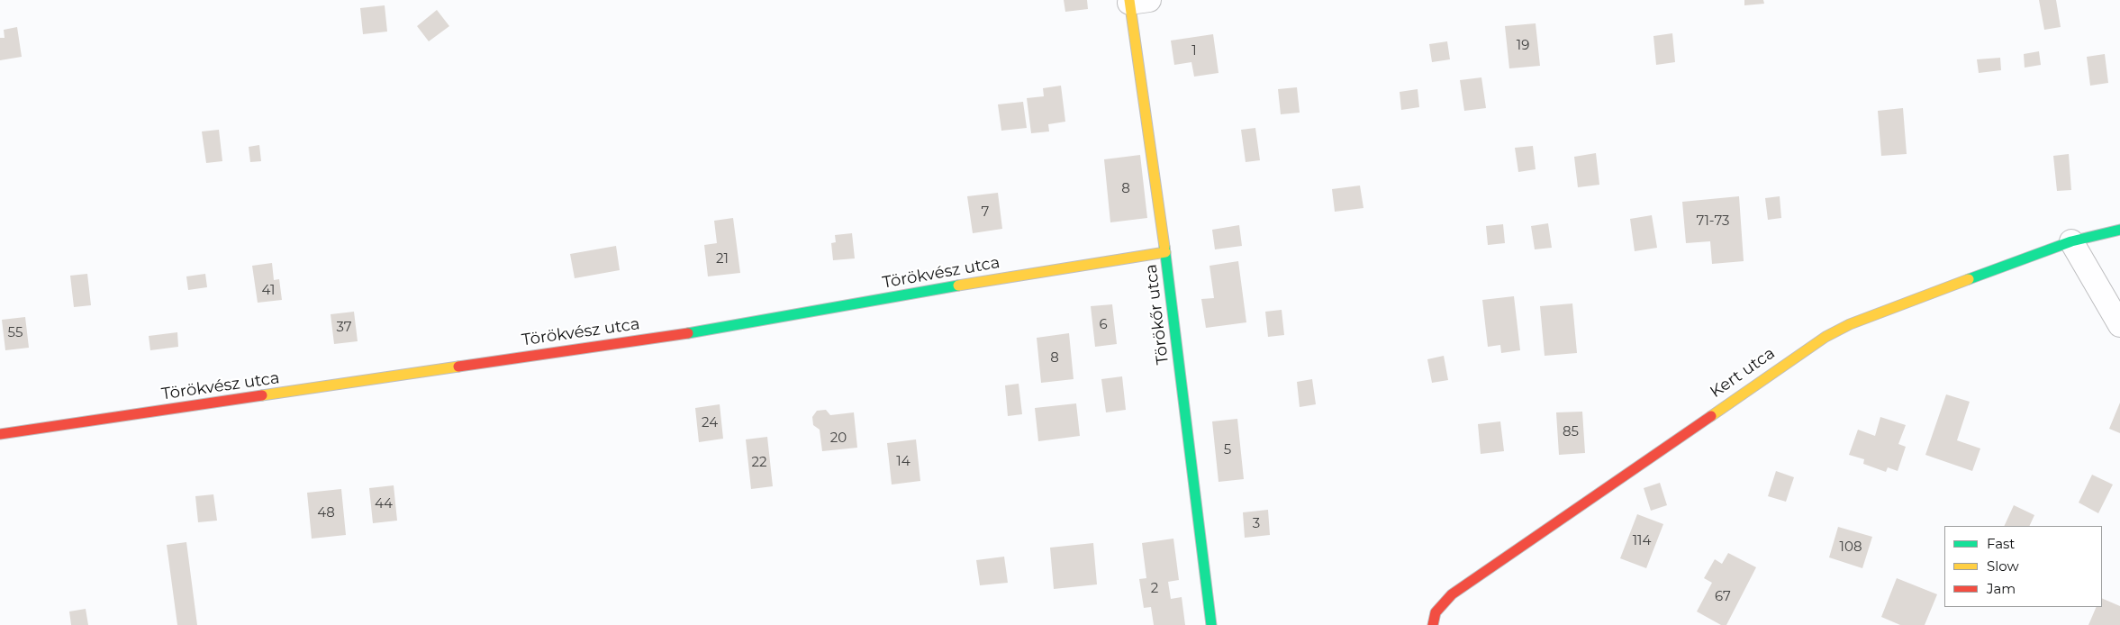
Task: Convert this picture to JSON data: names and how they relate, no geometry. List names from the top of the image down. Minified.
{"streets":{"street":["Törökvész utca","Törökőr utca","Kert utca"]},"crossings":[["Törökvész utca","Törökőr utca"]],"house_numbers":["19","1","8","7","71-73","21","41","6","37","55","8","24","85","20","5","14","22","44","48","3","114","108","2","67"],"legend":["Fast","Slow","Jam"]}
